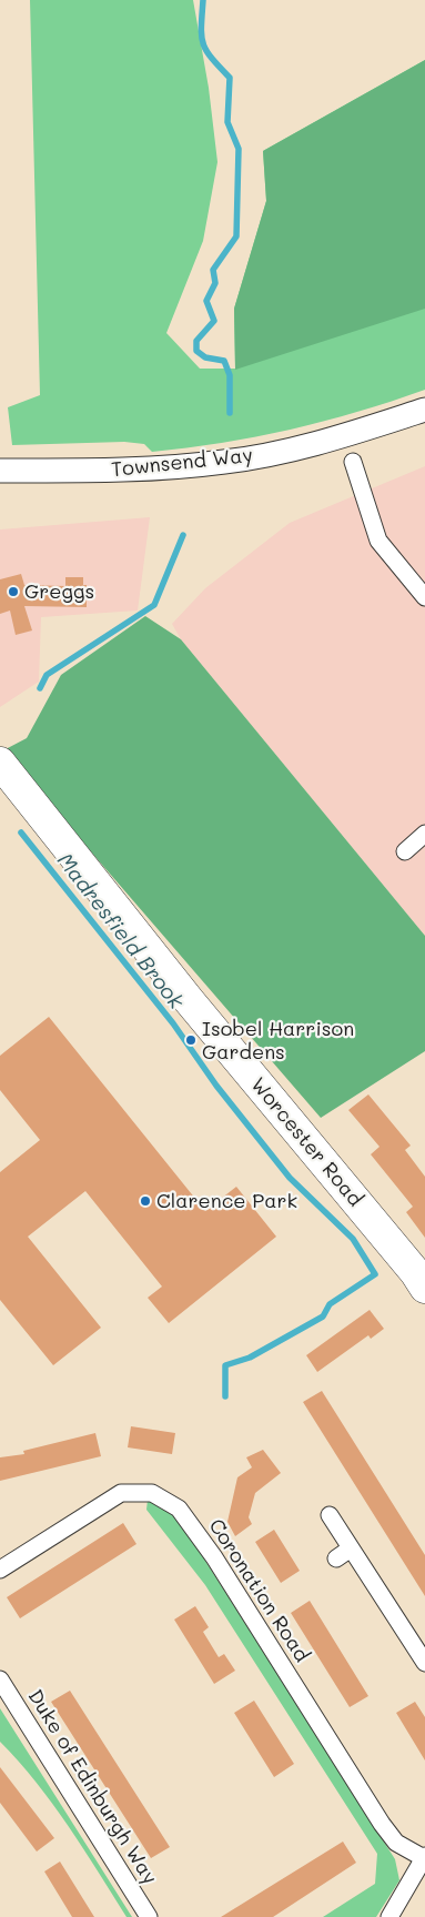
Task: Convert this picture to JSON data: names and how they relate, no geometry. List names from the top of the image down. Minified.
{"streets":{"highway":["Worcester Road"],"main road":["Townsend Way"],"street":["Coronation Road","Duke of Edinburgh Way"]},"water":["Madresfield Brook"],"places":["Greggs","Isobel Harrison Gardens","Clarence Park"]}
